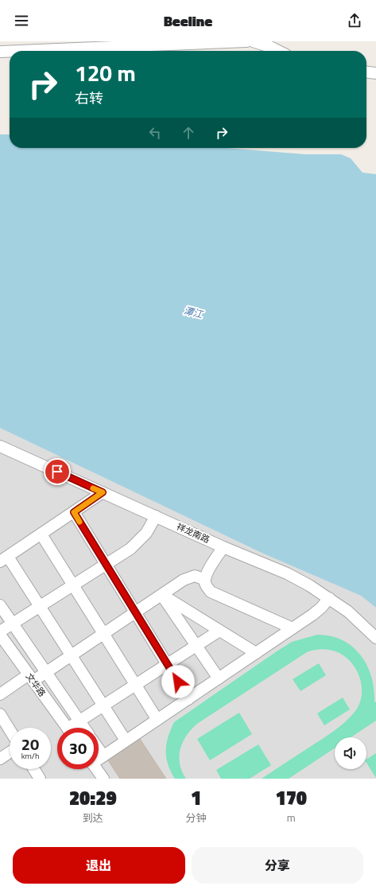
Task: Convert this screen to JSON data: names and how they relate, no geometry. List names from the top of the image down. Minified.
{"streets":{"street":["祥龙南路","文华路"]},"water":["潭江"],"page":{"header":"Beeline","turn":["120 m","右转"],"speed":"20 km/h","limit":"30","eta":["20:29","到达","1","分钟","170","m"],"buttons":["退出","分享"]}}
